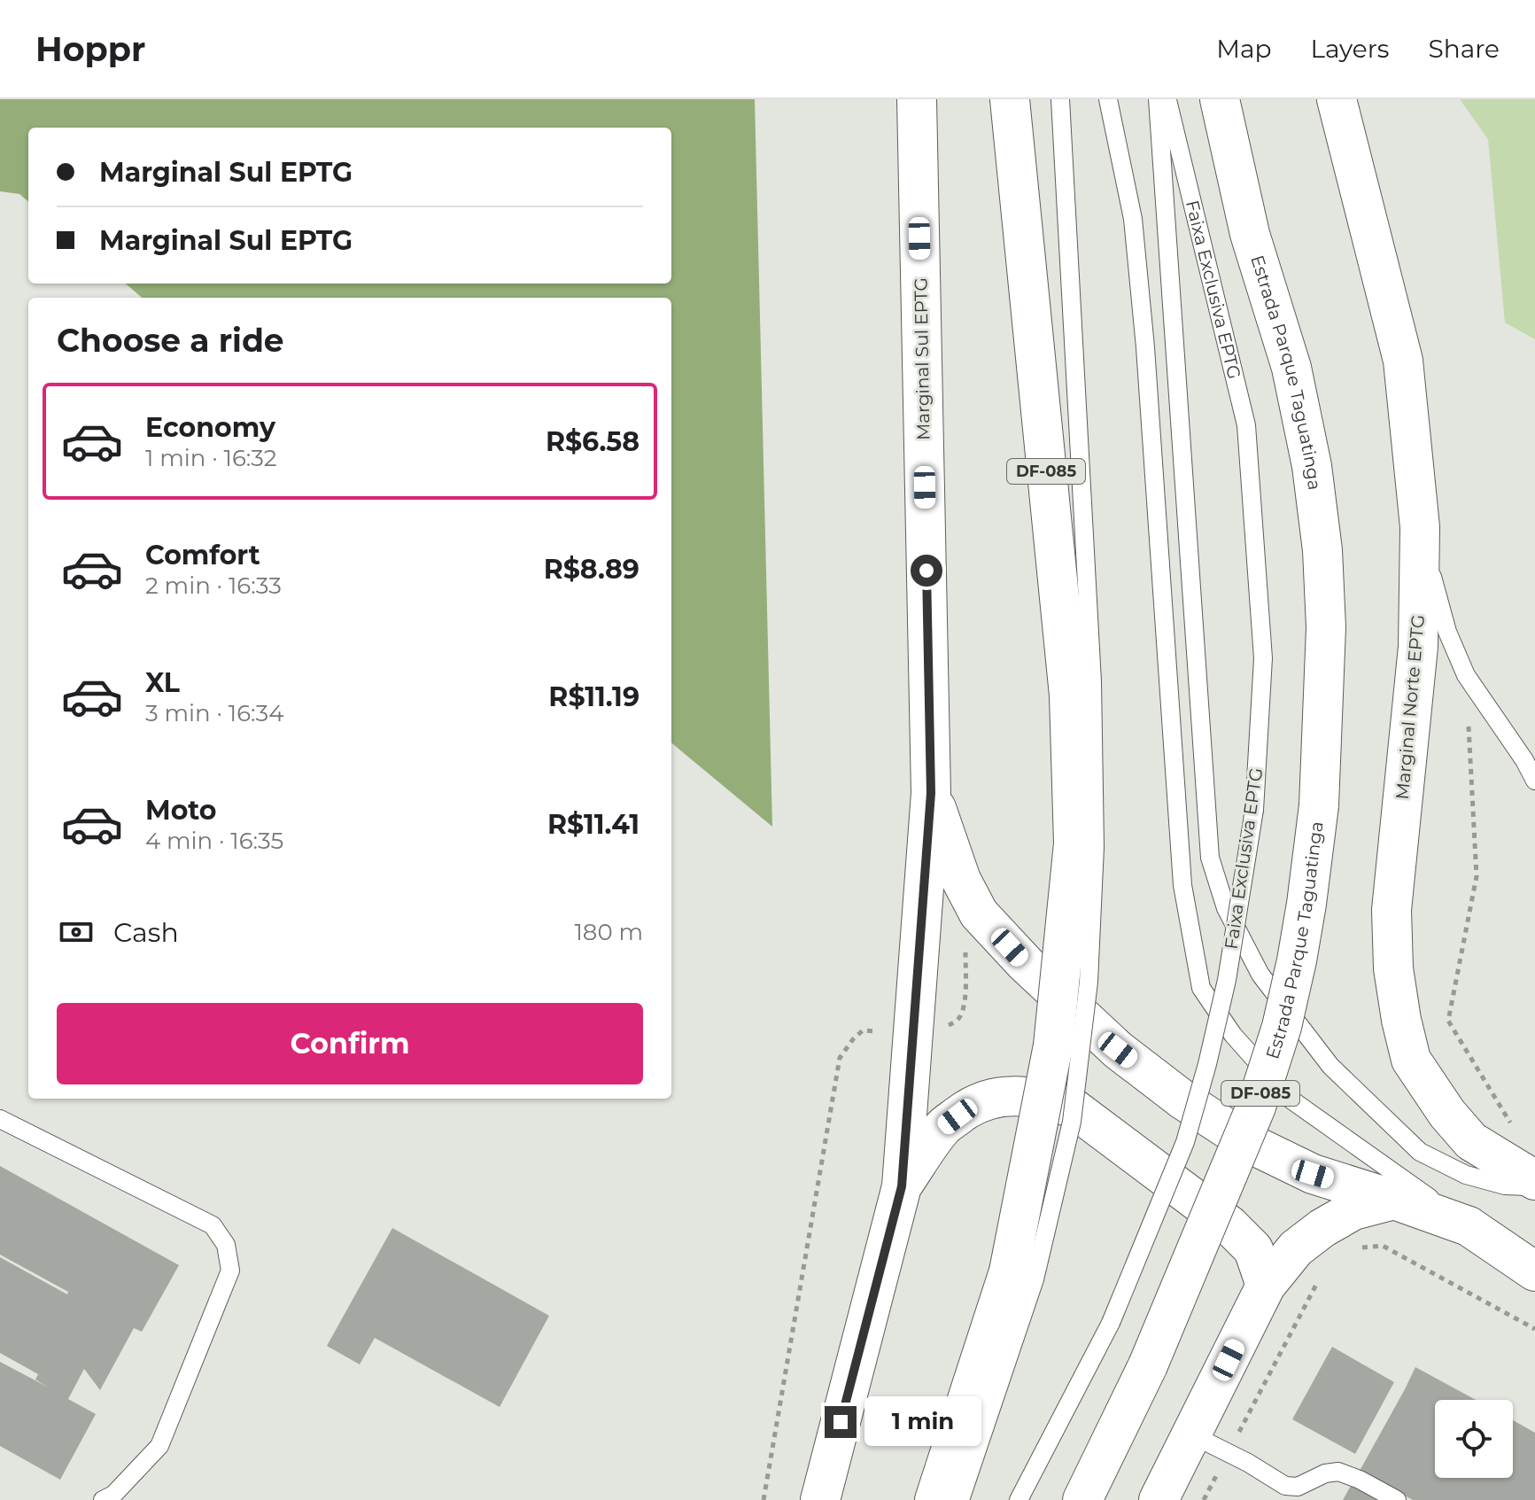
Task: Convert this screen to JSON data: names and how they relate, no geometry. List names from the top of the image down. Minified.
{"streets":{"main road":["Marginal Sul EPTG","Estrada Parque Taguatinga","DF-085","Marginal Norte EPTG"],"lane":["Faixa Exclusiva EPTG"]},"page":{"header":"Hoppr","nav":["Map","Layers","Share"],"banner":["Marginal Sul EPTG","Marginal Sul EPTG"],"heading":"Choose a ride","list":[{"name":"Economy","note":"1 min · 16:32","value":"R$6.58"},{"name":"Comfort","note":"2 min · 16:33","value":"R$8.89"},{"name":"XL","note":"3 min · 16:34","value":"R$11.19"},{"name":"Moto","note":"4 min · 16:35","value":"R$11.41"}],"pay":["Cash","180 m"],"buttons":"Confirm","bubble":"1 min"}}
